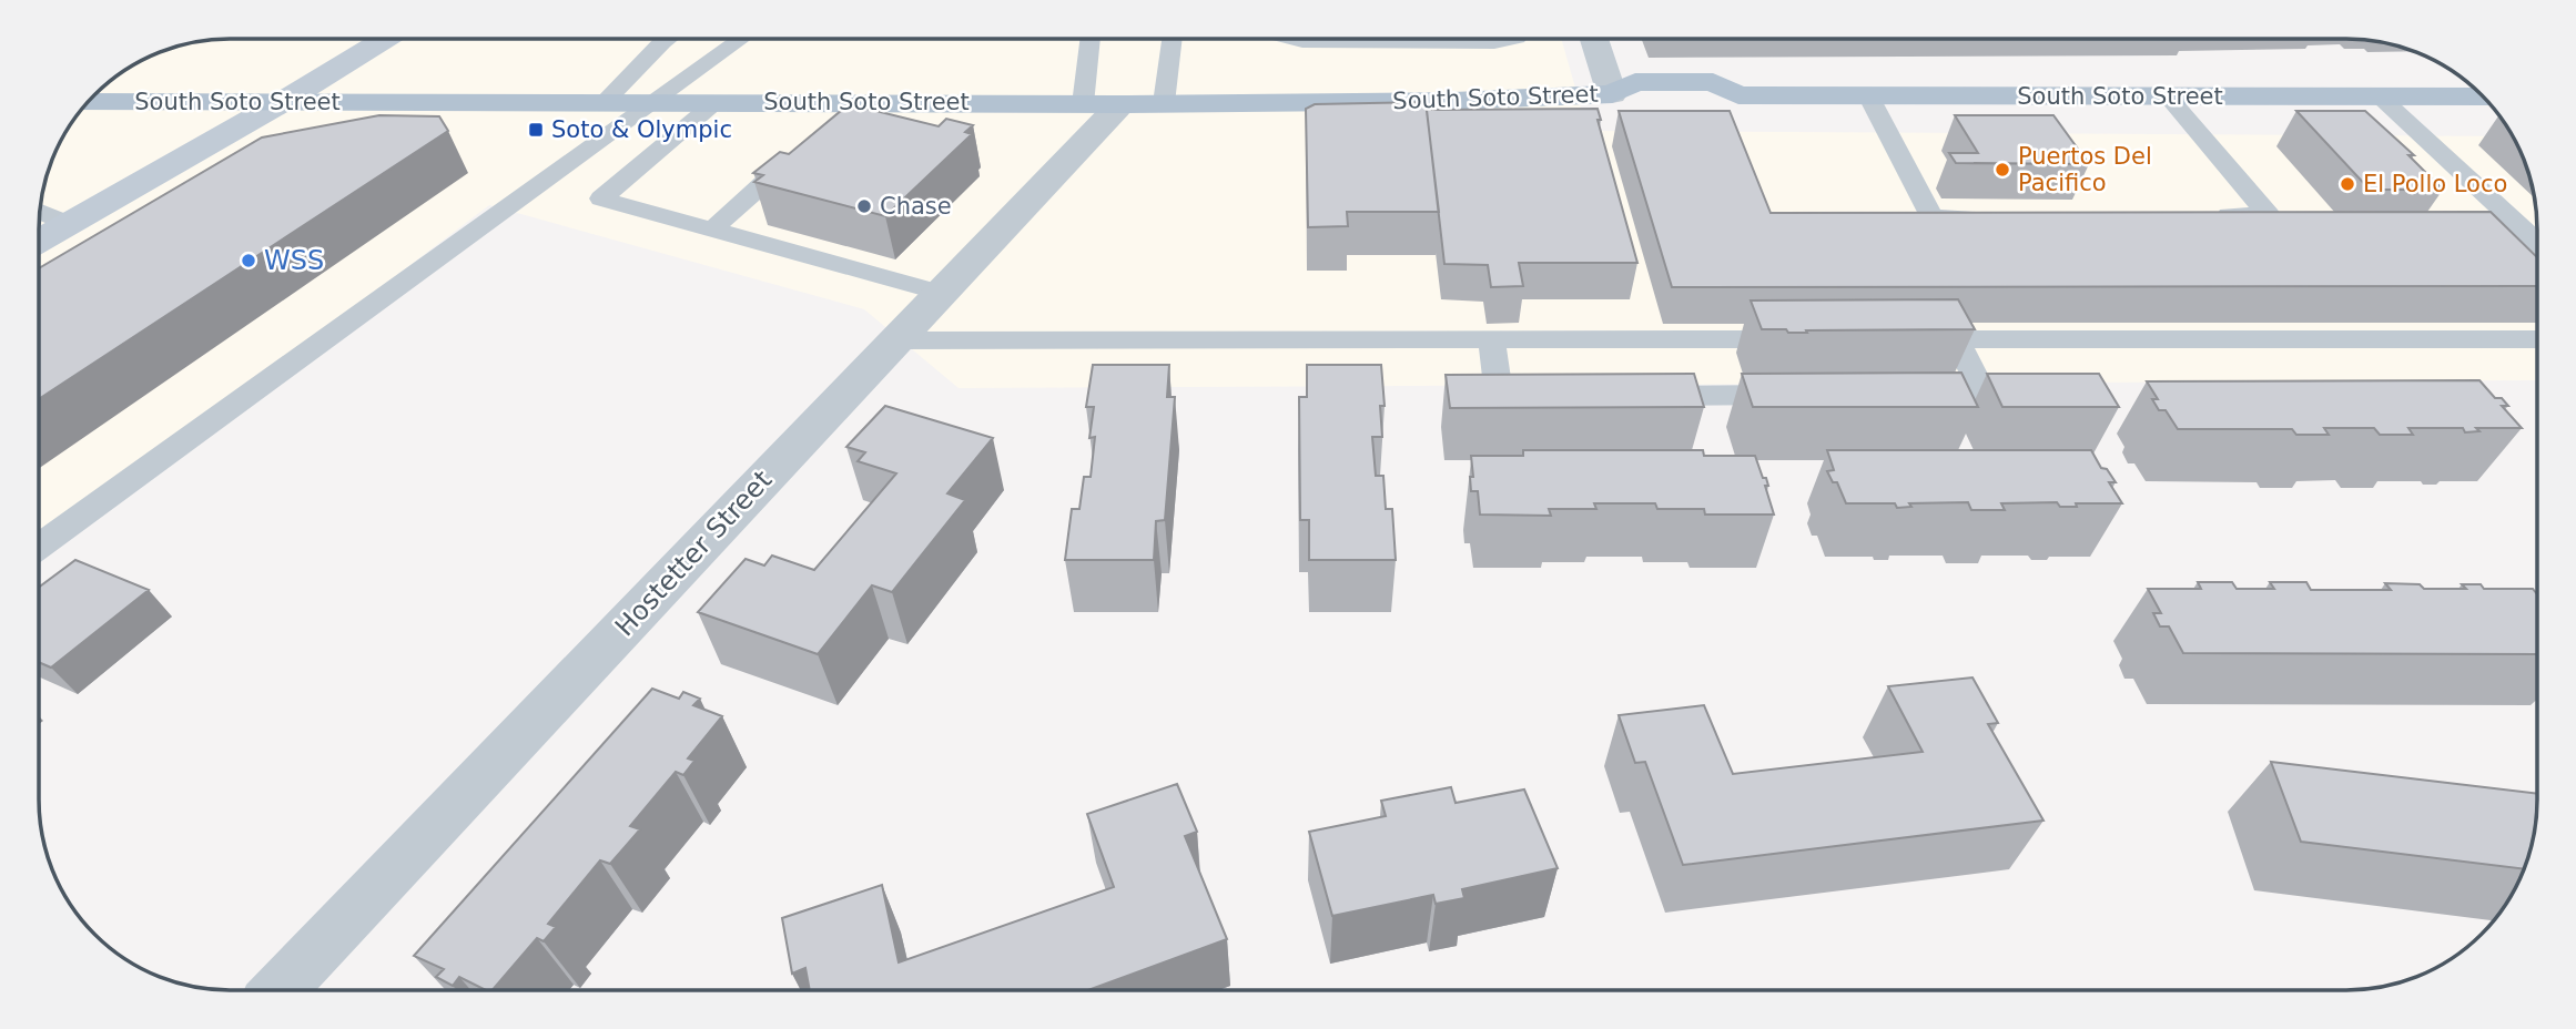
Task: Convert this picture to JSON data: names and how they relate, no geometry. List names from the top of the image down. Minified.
{"streets":{"main road":["South Soto Street"],"street":["Hostetter Street"]},"crossings":[["South Soto Street","Hostetter Street"]],"places":{"transit":["Soto & Olympic"],"other":["Puertos Del Pacifico","El Pollo Loco","Chase","WSS"]}}
